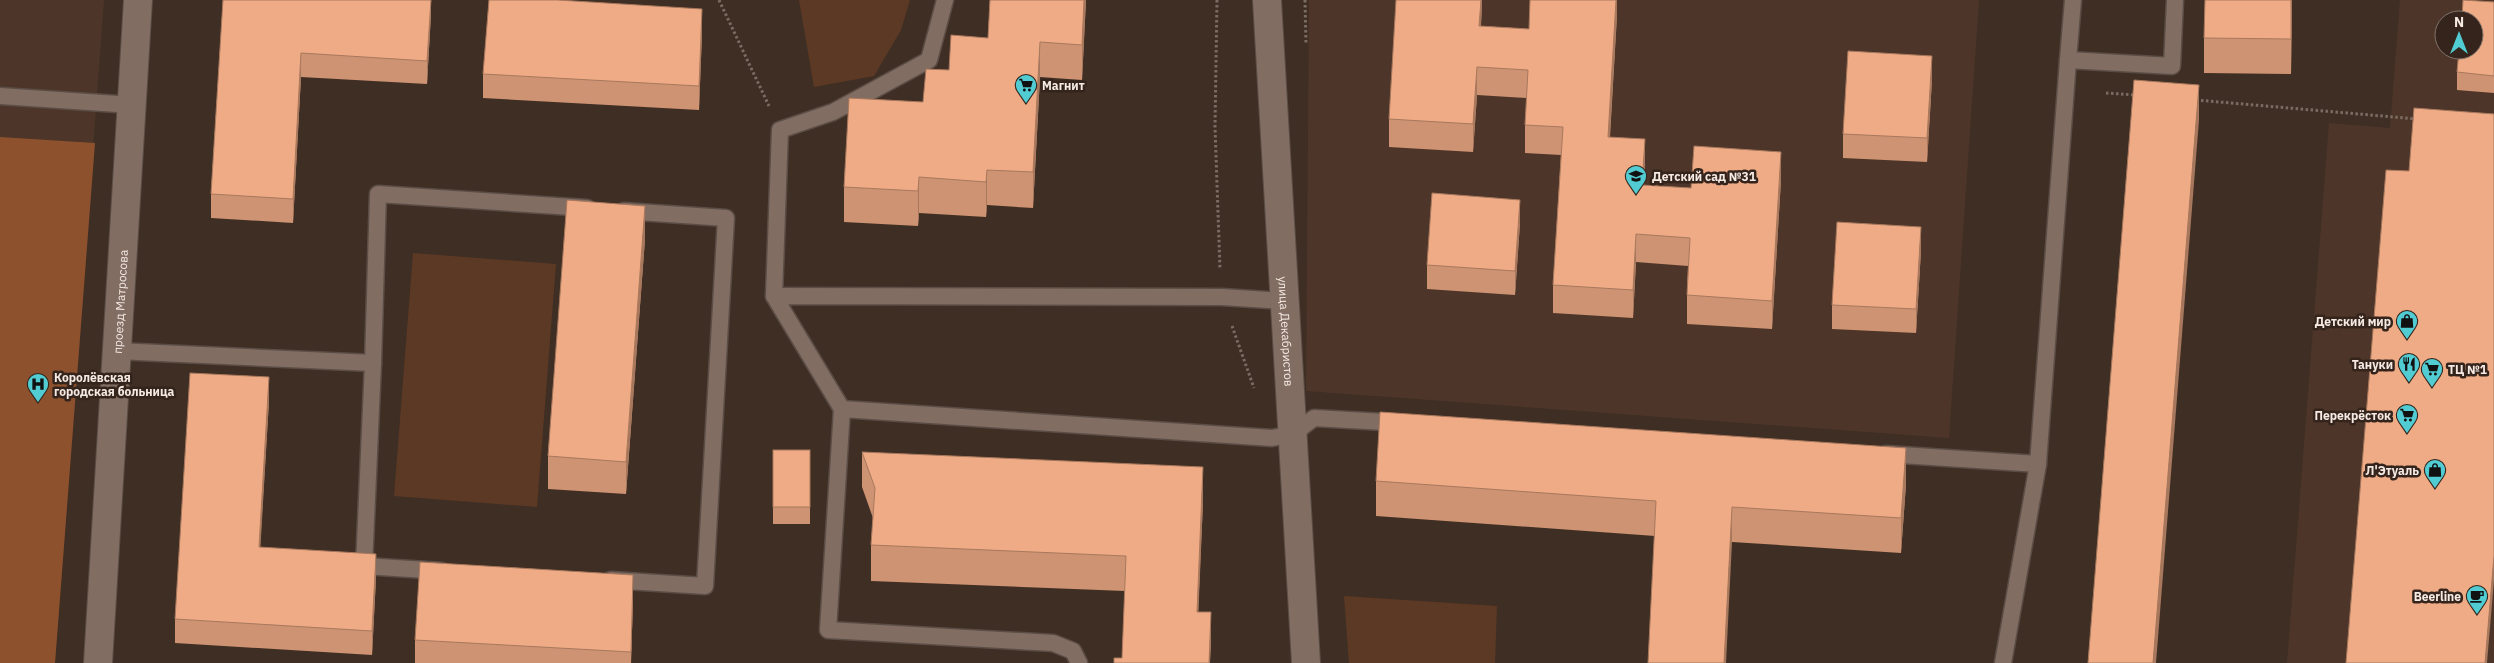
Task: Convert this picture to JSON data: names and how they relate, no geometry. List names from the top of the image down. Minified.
{"streets":{"street":["проезд Матросова","улица Декабристов"]},"places":{"supermarket":["Магнит","ТЦ №1","Перекрёсток"],"school or university":["Детский сад №31"],"shop":["Детский мир","Л'Этуаль"],"restaurant":["Тануки"],"hospital":["Королёвская городская больница"],"cafe":["Beerline"]},"north":"top"}
